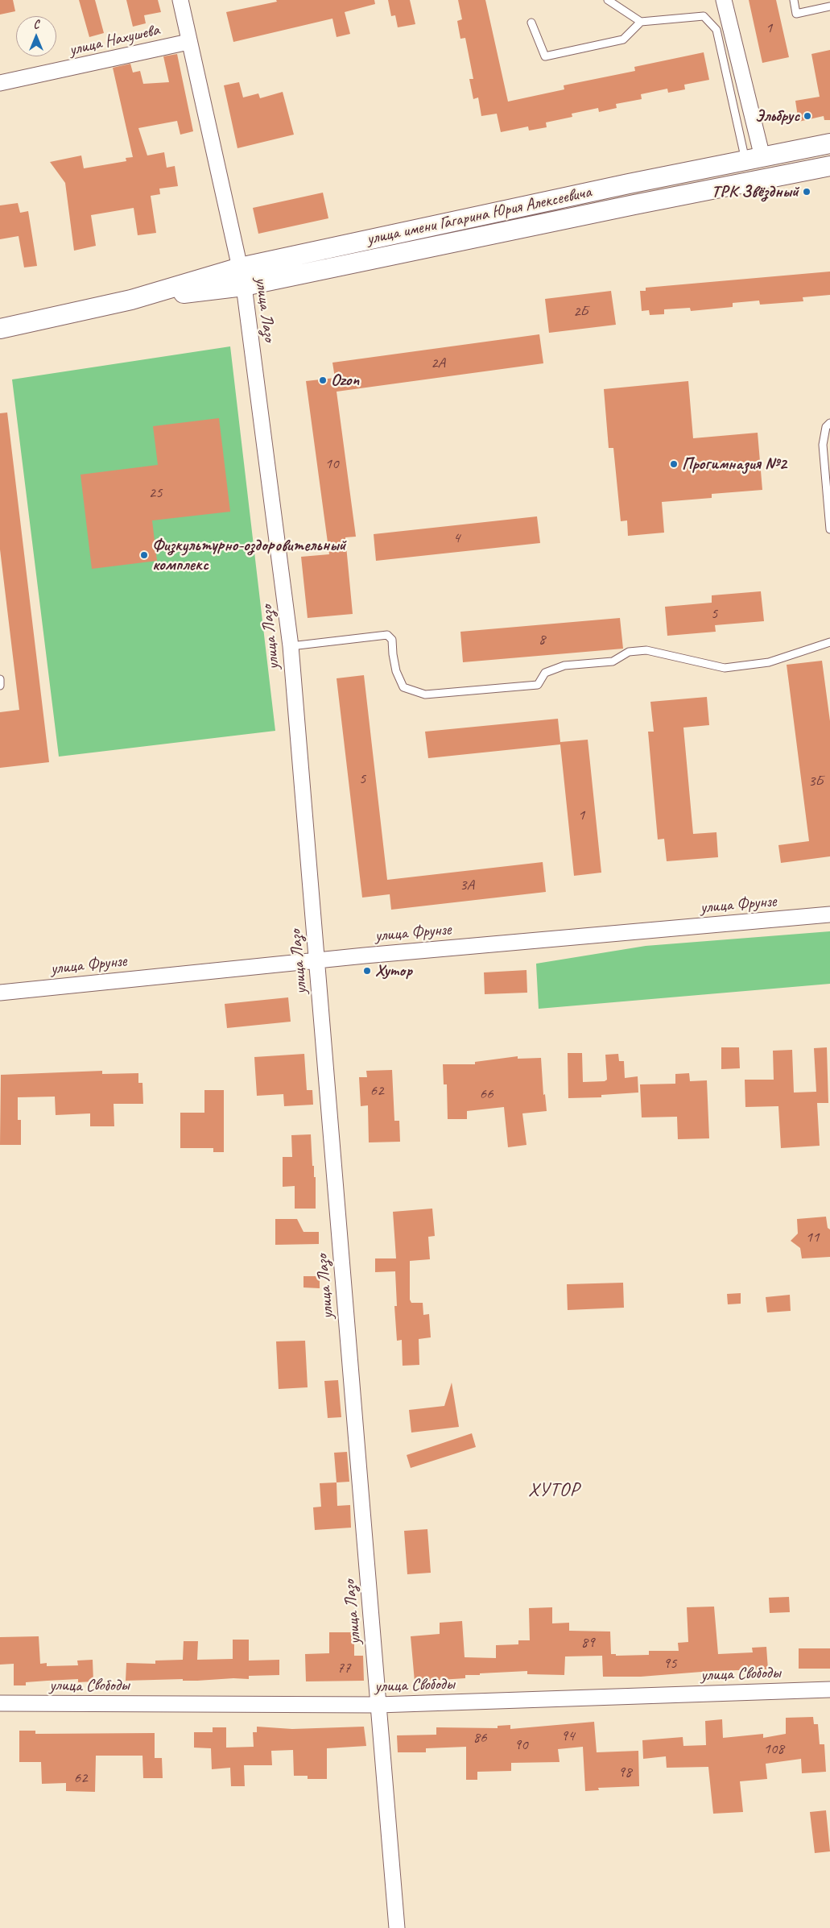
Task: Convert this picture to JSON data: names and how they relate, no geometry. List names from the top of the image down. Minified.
{"streets":{"street":["улица Нахушева","улица имени Гагарина Юрия Алексеевича","улица Лазо","улица Фрунзе","улица Свободы"]},"crossings":[["улица Нахушева","улица Лазо"],["улица имени Гагарина Юрия Алексеевича","улица Лазо"],["улица Лазо","улица Фрунзе"],["улица Лазо","улица Свободы"]],"districts":["ХУТОР"],"places":["Эльбрус","ТРК Звёздный","Ozon","Прогимназия №2","Физкультурно-оздоровительный комплекс","Хутор"],"house_numbers":["1","2Б","2А","10","25","4","5","8","5","3Б","1","3А","62","66","11","89","95","77","94","86","90","108","98","62"],"north":"top"}
